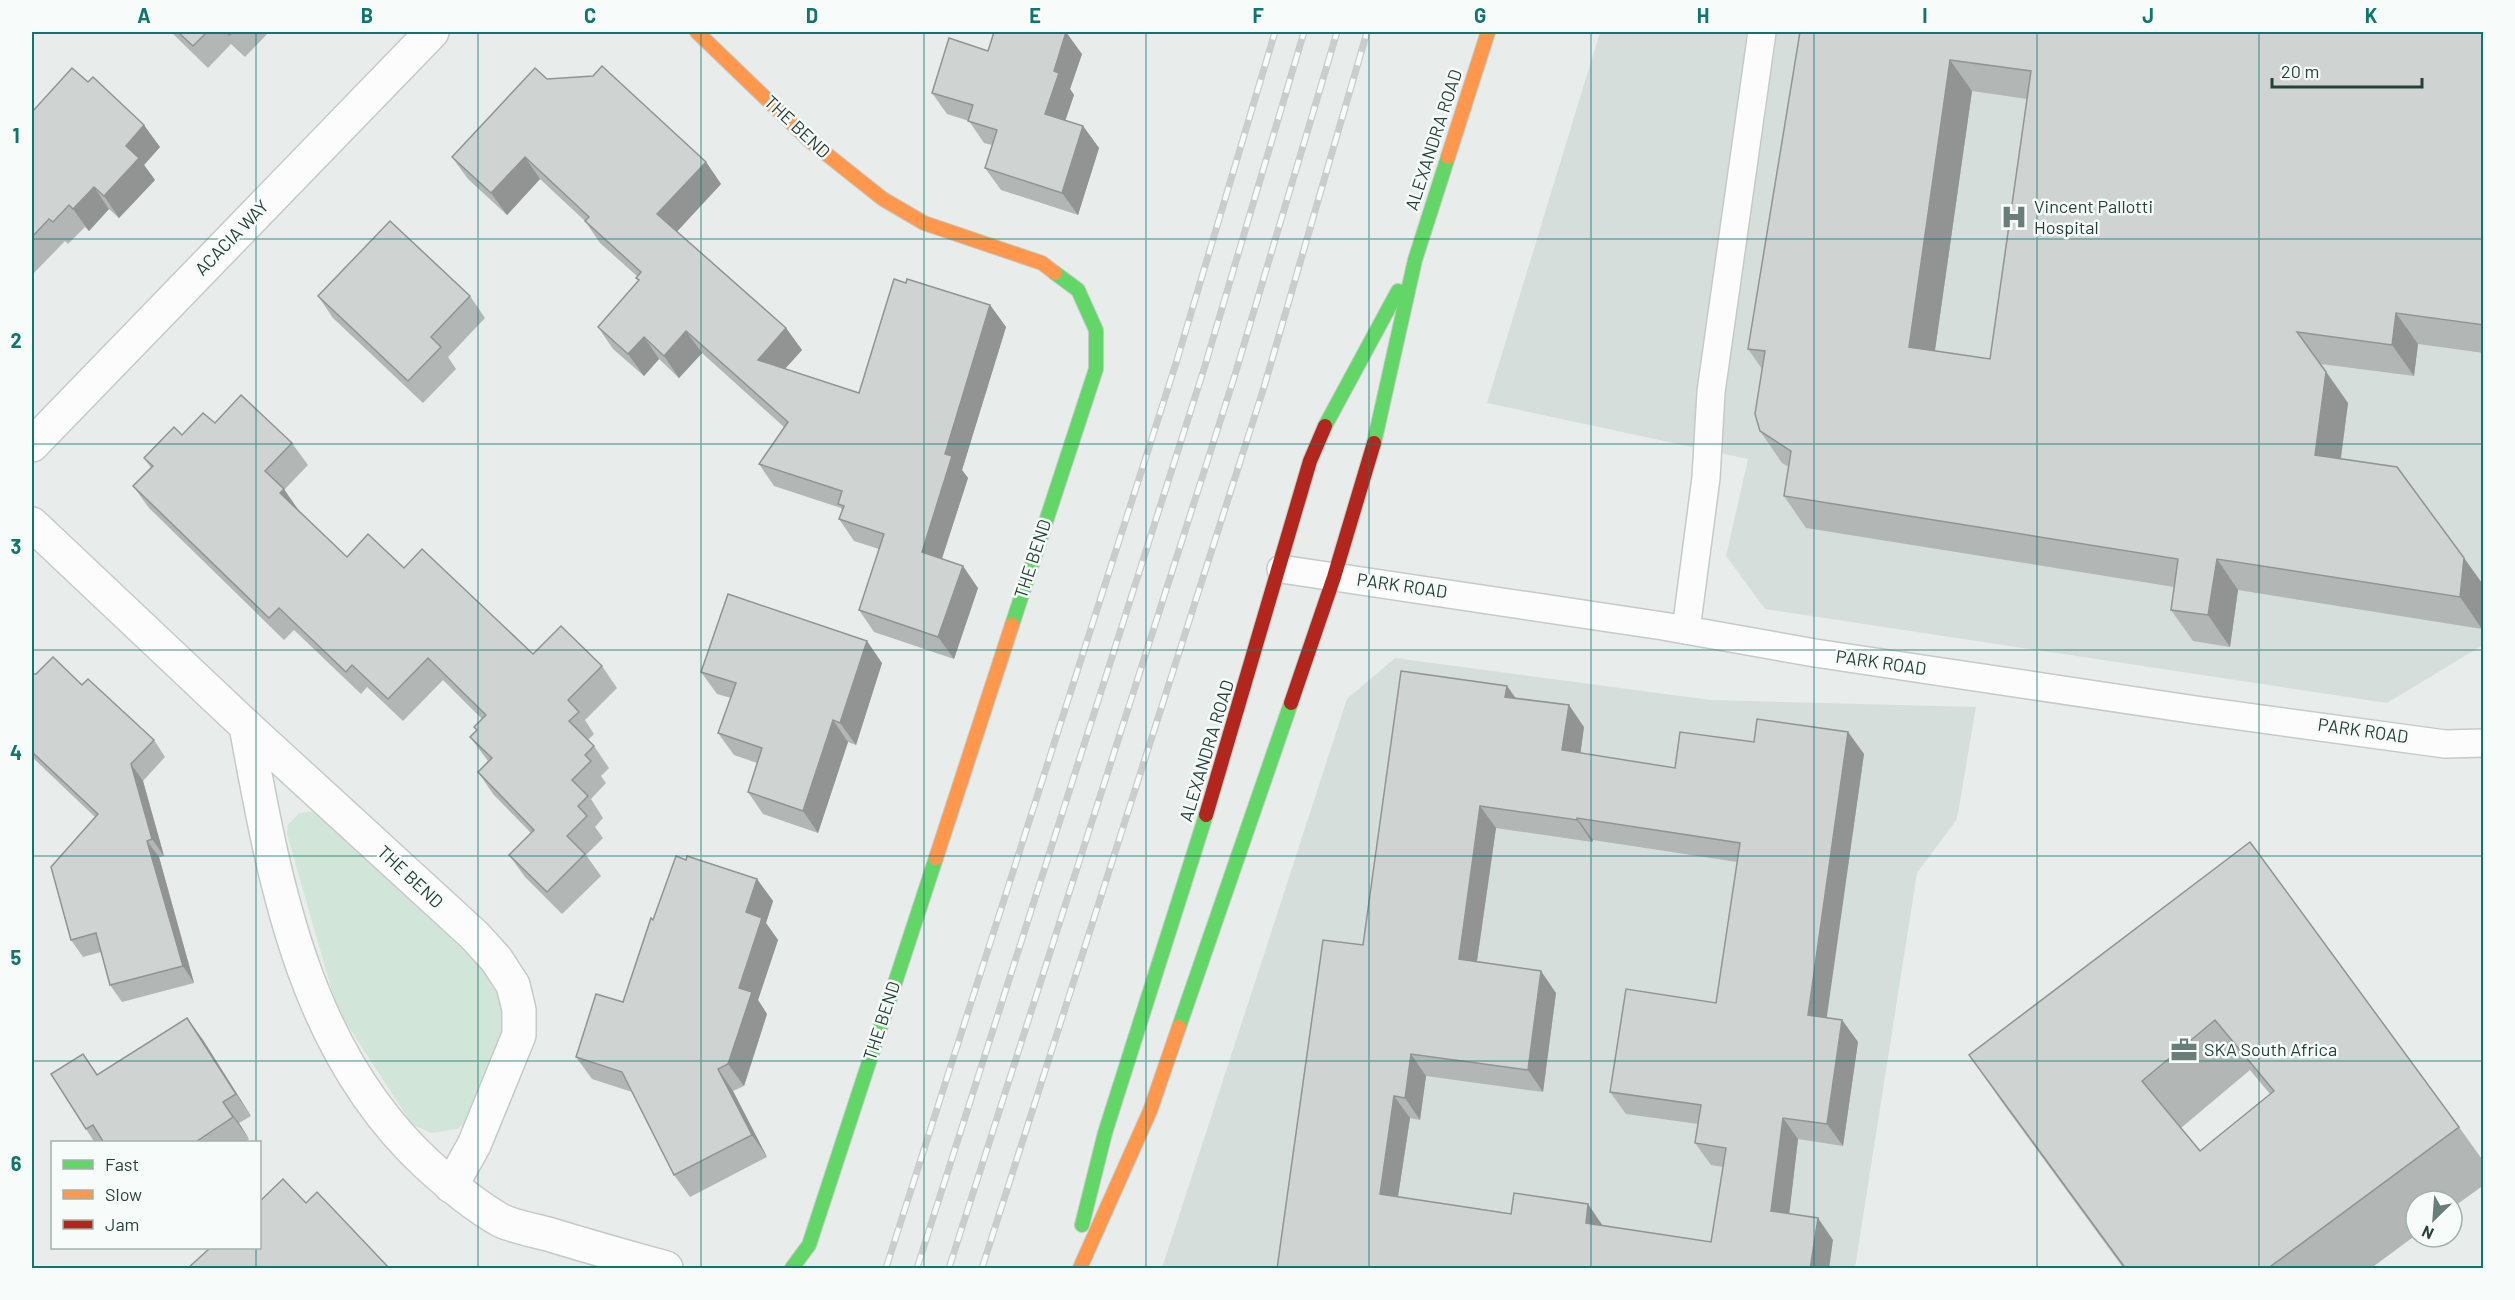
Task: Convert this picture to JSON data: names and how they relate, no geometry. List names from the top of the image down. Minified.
{"streets":{"street":["THE BEND","ALEXANDRA ROAD","ACACIA WAY"],"lane":["PARK ROAD"]},"crossings":[["ALEXANDRA ROAD","PARK ROAD"]],"places":{"hospital":["Vincent Pallotti Hospital"],"office":["SKA South Africa"]},"legend":["Fast","Slow","Jam"],"scale_bar":"20 m","north":"bottom left","grid":{"columns":["A","B","C","D","E","F","G","H","I","J","K"],"rows":["1","2","3","4","5","6"]}}
